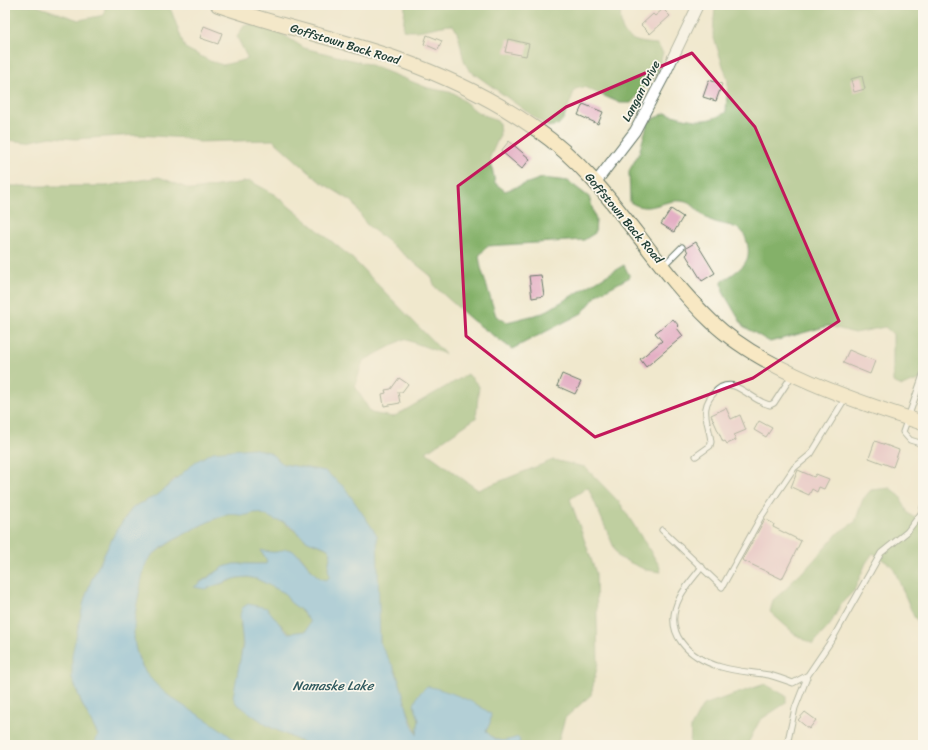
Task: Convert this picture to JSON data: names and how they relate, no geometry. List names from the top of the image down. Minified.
{"streets":{"main road":["Goffstown Back Road"],"street":["Langan Drive"]},"crossings":[["Goffstown Back Road","Langan Drive"]],"water":["Namaske Lake"]}
